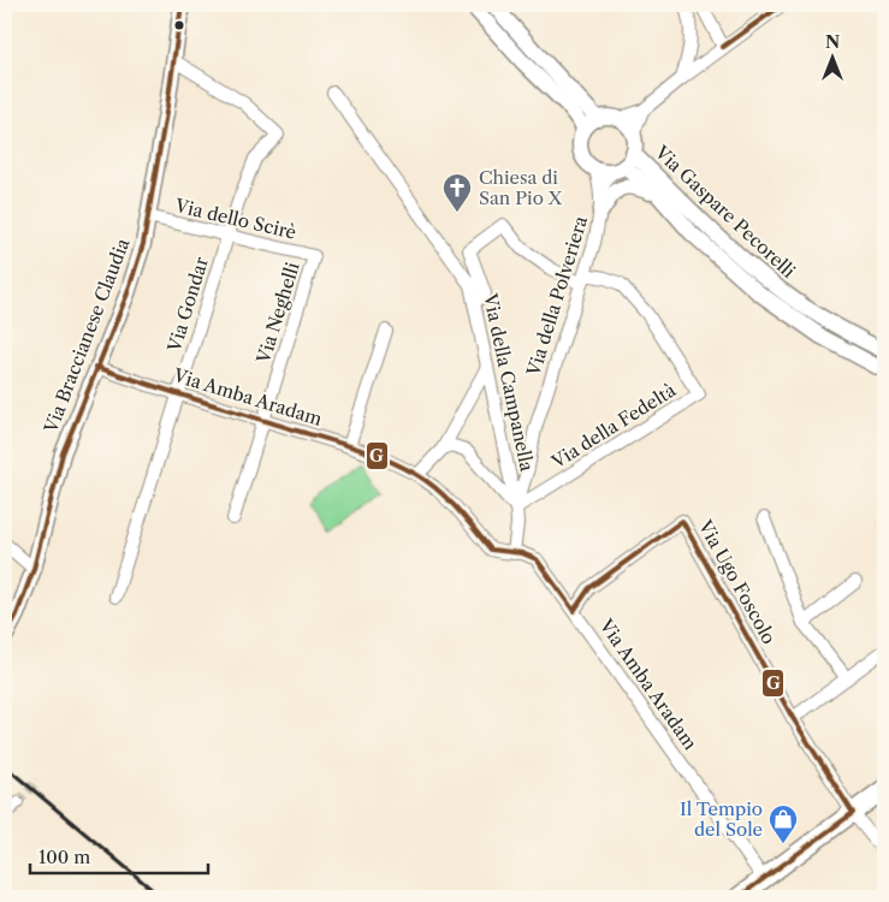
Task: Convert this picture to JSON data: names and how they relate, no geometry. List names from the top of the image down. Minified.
{"streets":{"street":["Via Gaspare Pecorelli","Via dello Scirè","Via della Polveriera","Via Gondar","Via Neghelli","Via Braccianese Claudia","Via della Campanella","Via Amba Aradam","Via della Fedeltà","Via Ugo Foscolo"]},"crossings":[["Via Gaspare Pecorelli","Via della Polveriera"],["Via dello Scirè","Via Gondar"],["Via dello Scirè","Via Neghelli"],["Via dello Scirè","Via Braccianese Claudia"],["Via della Polveriera","Via della Campanella"],["Via della Polveriera","Via Amba Aradam"],["Via della Polveriera","Via della Fedeltà"],["Via Gondar","Via Braccianese Claudia"],["Via Gondar","Via Amba Aradam"],["Via Neghelli","Via Amba Aradam"],["Via Braccianese Claudia","Via Amba Aradam"],["Via della Campanella","Via della Fedeltà"],["Via Amba Aradam","Via Ugo Foscolo"]],"places":{"church":["Chiesa di San Pio X"],"shop":["Il Tempio del Sole"]},"lines":["transit line G"],"scale_bar":"100 m","north":"top"}
